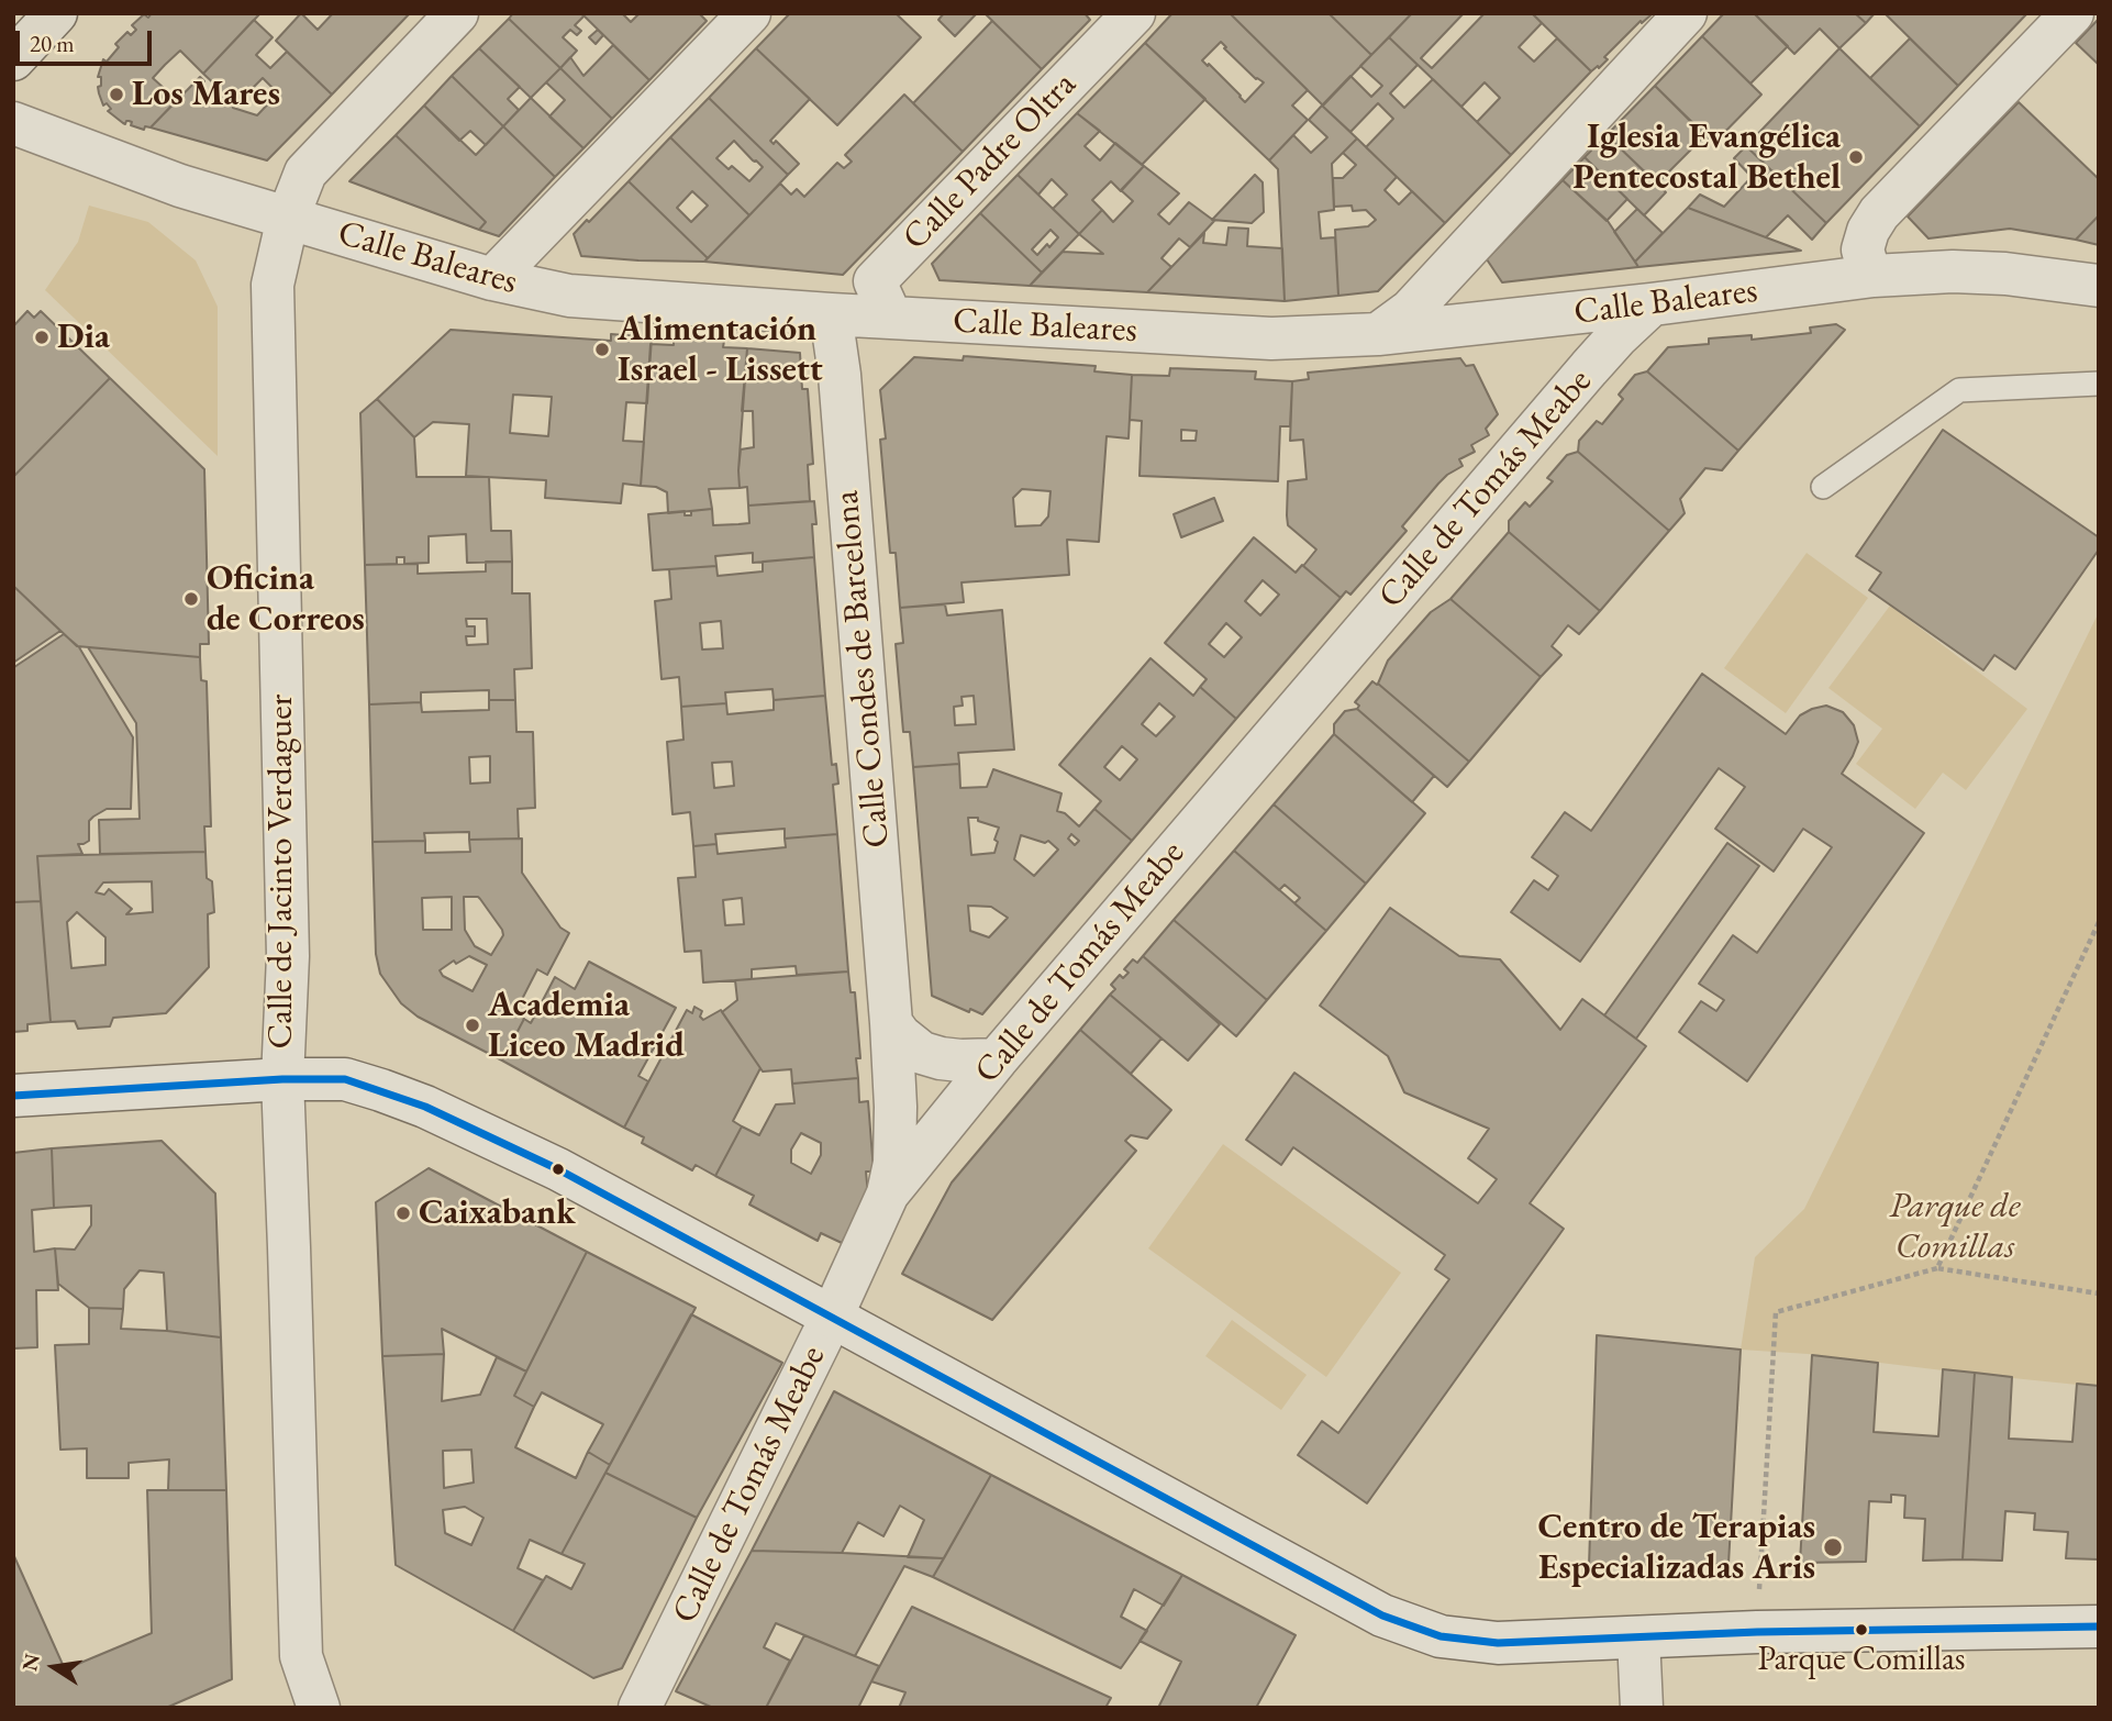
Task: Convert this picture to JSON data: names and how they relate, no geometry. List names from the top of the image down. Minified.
{"streets":{"street":["Calle Padre Oltra","Calle Baleares","Calle de Tomás Meabe","Calle Condes de Barcelona","Calle de Jacinto Verdaguer"]},"crossings":[["Calle Padre Oltra","Calle Baleares"],["Calle Baleares","Calle de Tomás Meabe"],["Calle Baleares","Calle Condes de Barcelona"],["Calle Baleares","Calle de Jacinto Verdaguer"],["Calle de Tomás Meabe","Calle Condes de Barcelona"]],"parks":["Parque de Comillas"],"places":["Los Mares","Iglesia Evangélica Pentecostal Bethel","Dia","Alimentación Israel - Lissett","Oficina de Correos","Academia Liceo Madrid","Caixabank","Centro de Terapias Especializadas Aris","Parque Comillas"],"scale_bar":"20 m","north":"left"}
